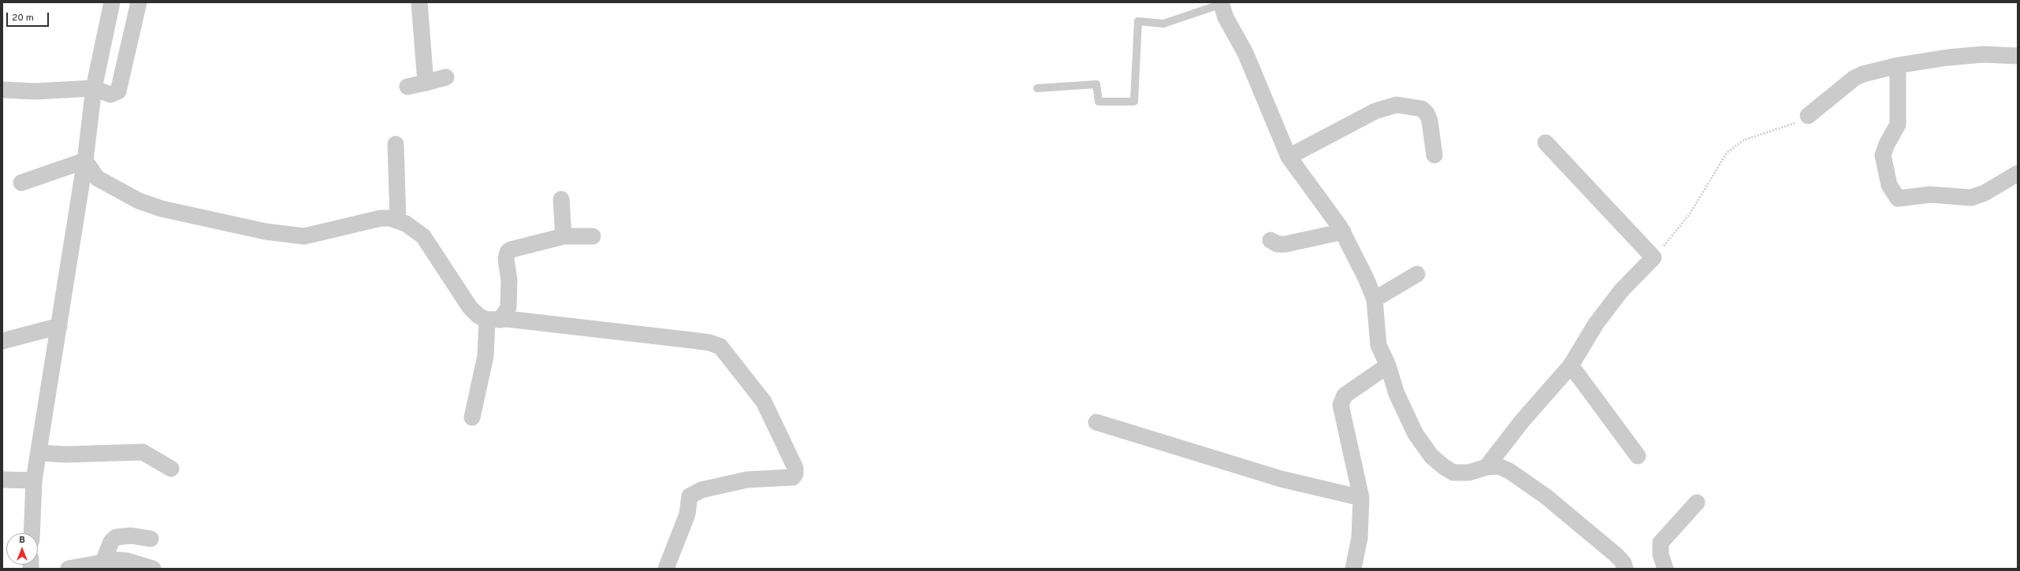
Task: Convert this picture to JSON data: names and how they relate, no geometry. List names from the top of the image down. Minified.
{"scale_bar":"20 m","north":"top"}
